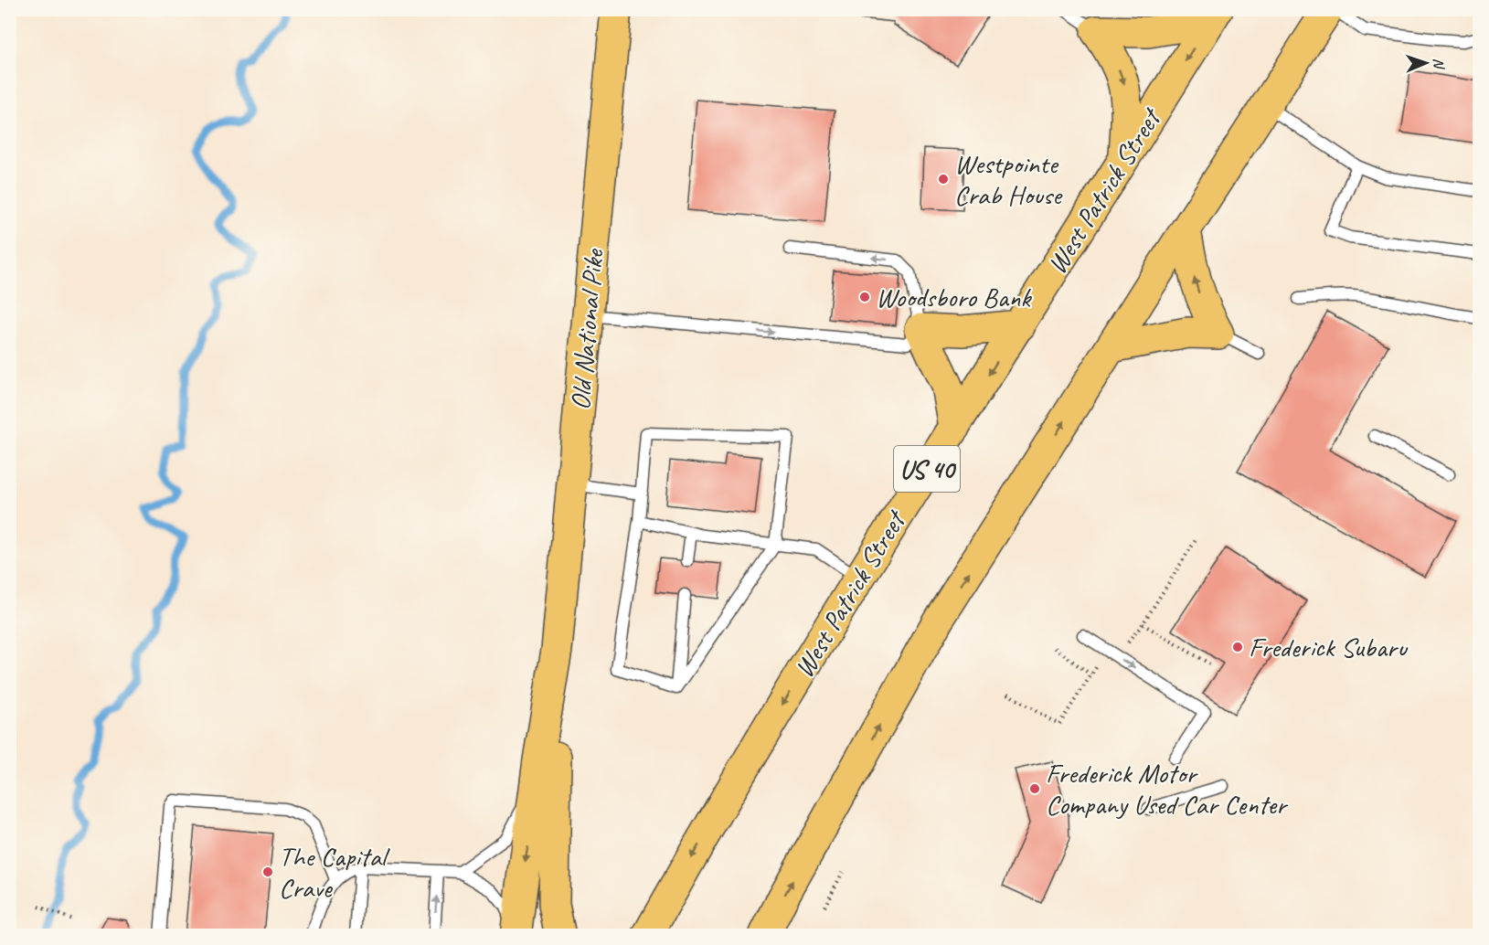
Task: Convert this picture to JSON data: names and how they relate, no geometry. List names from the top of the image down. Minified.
{"streets":{"main road":["West Patrick Street","Old National Pike","US 40"]},"places":["Westpointe Crab House","Woodsboro Bank","Frederick Subaru","Frederick Motor Company Used Car Center","The Capital Crave"],"north":"right"}
